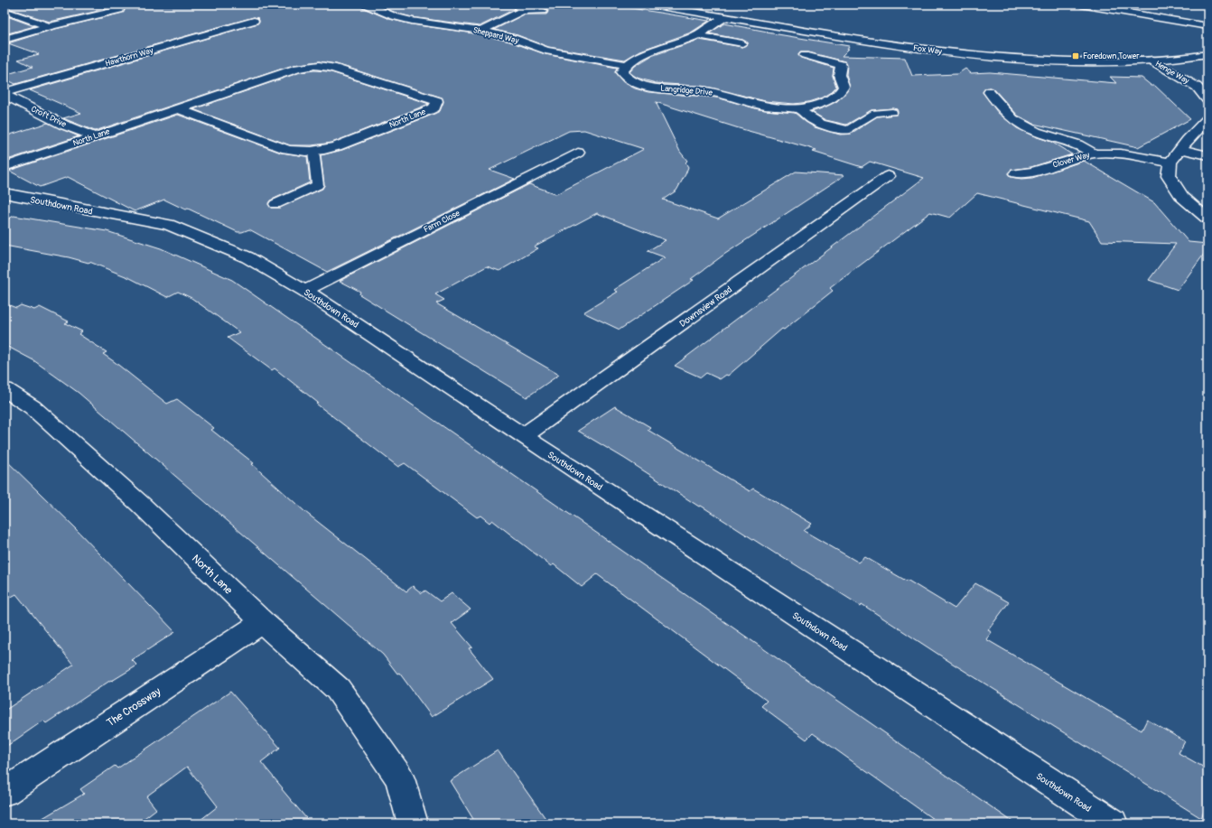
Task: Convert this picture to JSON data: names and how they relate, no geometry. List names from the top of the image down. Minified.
{"streets":{"street":["Sheppard Way","Fox Way","Hawthorn Way","Henge Way","Langridge Drive","Croft Drive","North Lane","Clover Way","Southdown Road","Farm Close","Downsview Road","The Crossway"]},"crossings":[["Sheppard Way","Langridge Drive"],["Fox Way","Henge Way"],["Hawthorn Way","Croft Drive"],["Croft Drive","North Lane"],["North Lane","The Crossway"],["Southdown Road","Farm Close"],["Southdown Road","Downsview Road"]],"places":{"transit":["Foredown Tower"]}}
